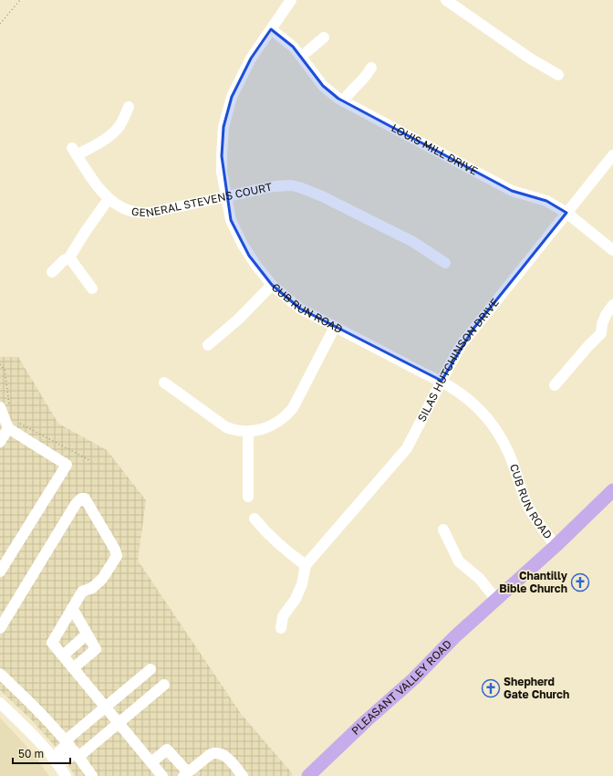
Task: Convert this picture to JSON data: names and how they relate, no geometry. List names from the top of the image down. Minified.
{"streets":{"main road":["PLEASANT VALLEY ROAD"],"street":["LOUIS MILL DRIVE","GENERAL STEVENS COURT","CUB RUN ROAD","SILAS HUTCHINSON DRIVE"]},"crossings":[["LOUIS MILL DRIVE","CUB RUN ROAD"],["LOUIS MILL DRIVE","SILAS HUTCHINSON DRIVE"],["GENERAL STEVENS COURT","CUB RUN ROAD"],["CUB RUN ROAD","SILAS HUTCHINSON DRIVE"],["CUB RUN ROAD","PLEASANT VALLEY ROAD"]],"places":{"church":["Chantilly Bible Church","Shepherd Gate Church"]},"scale_bar":"50 m"}
